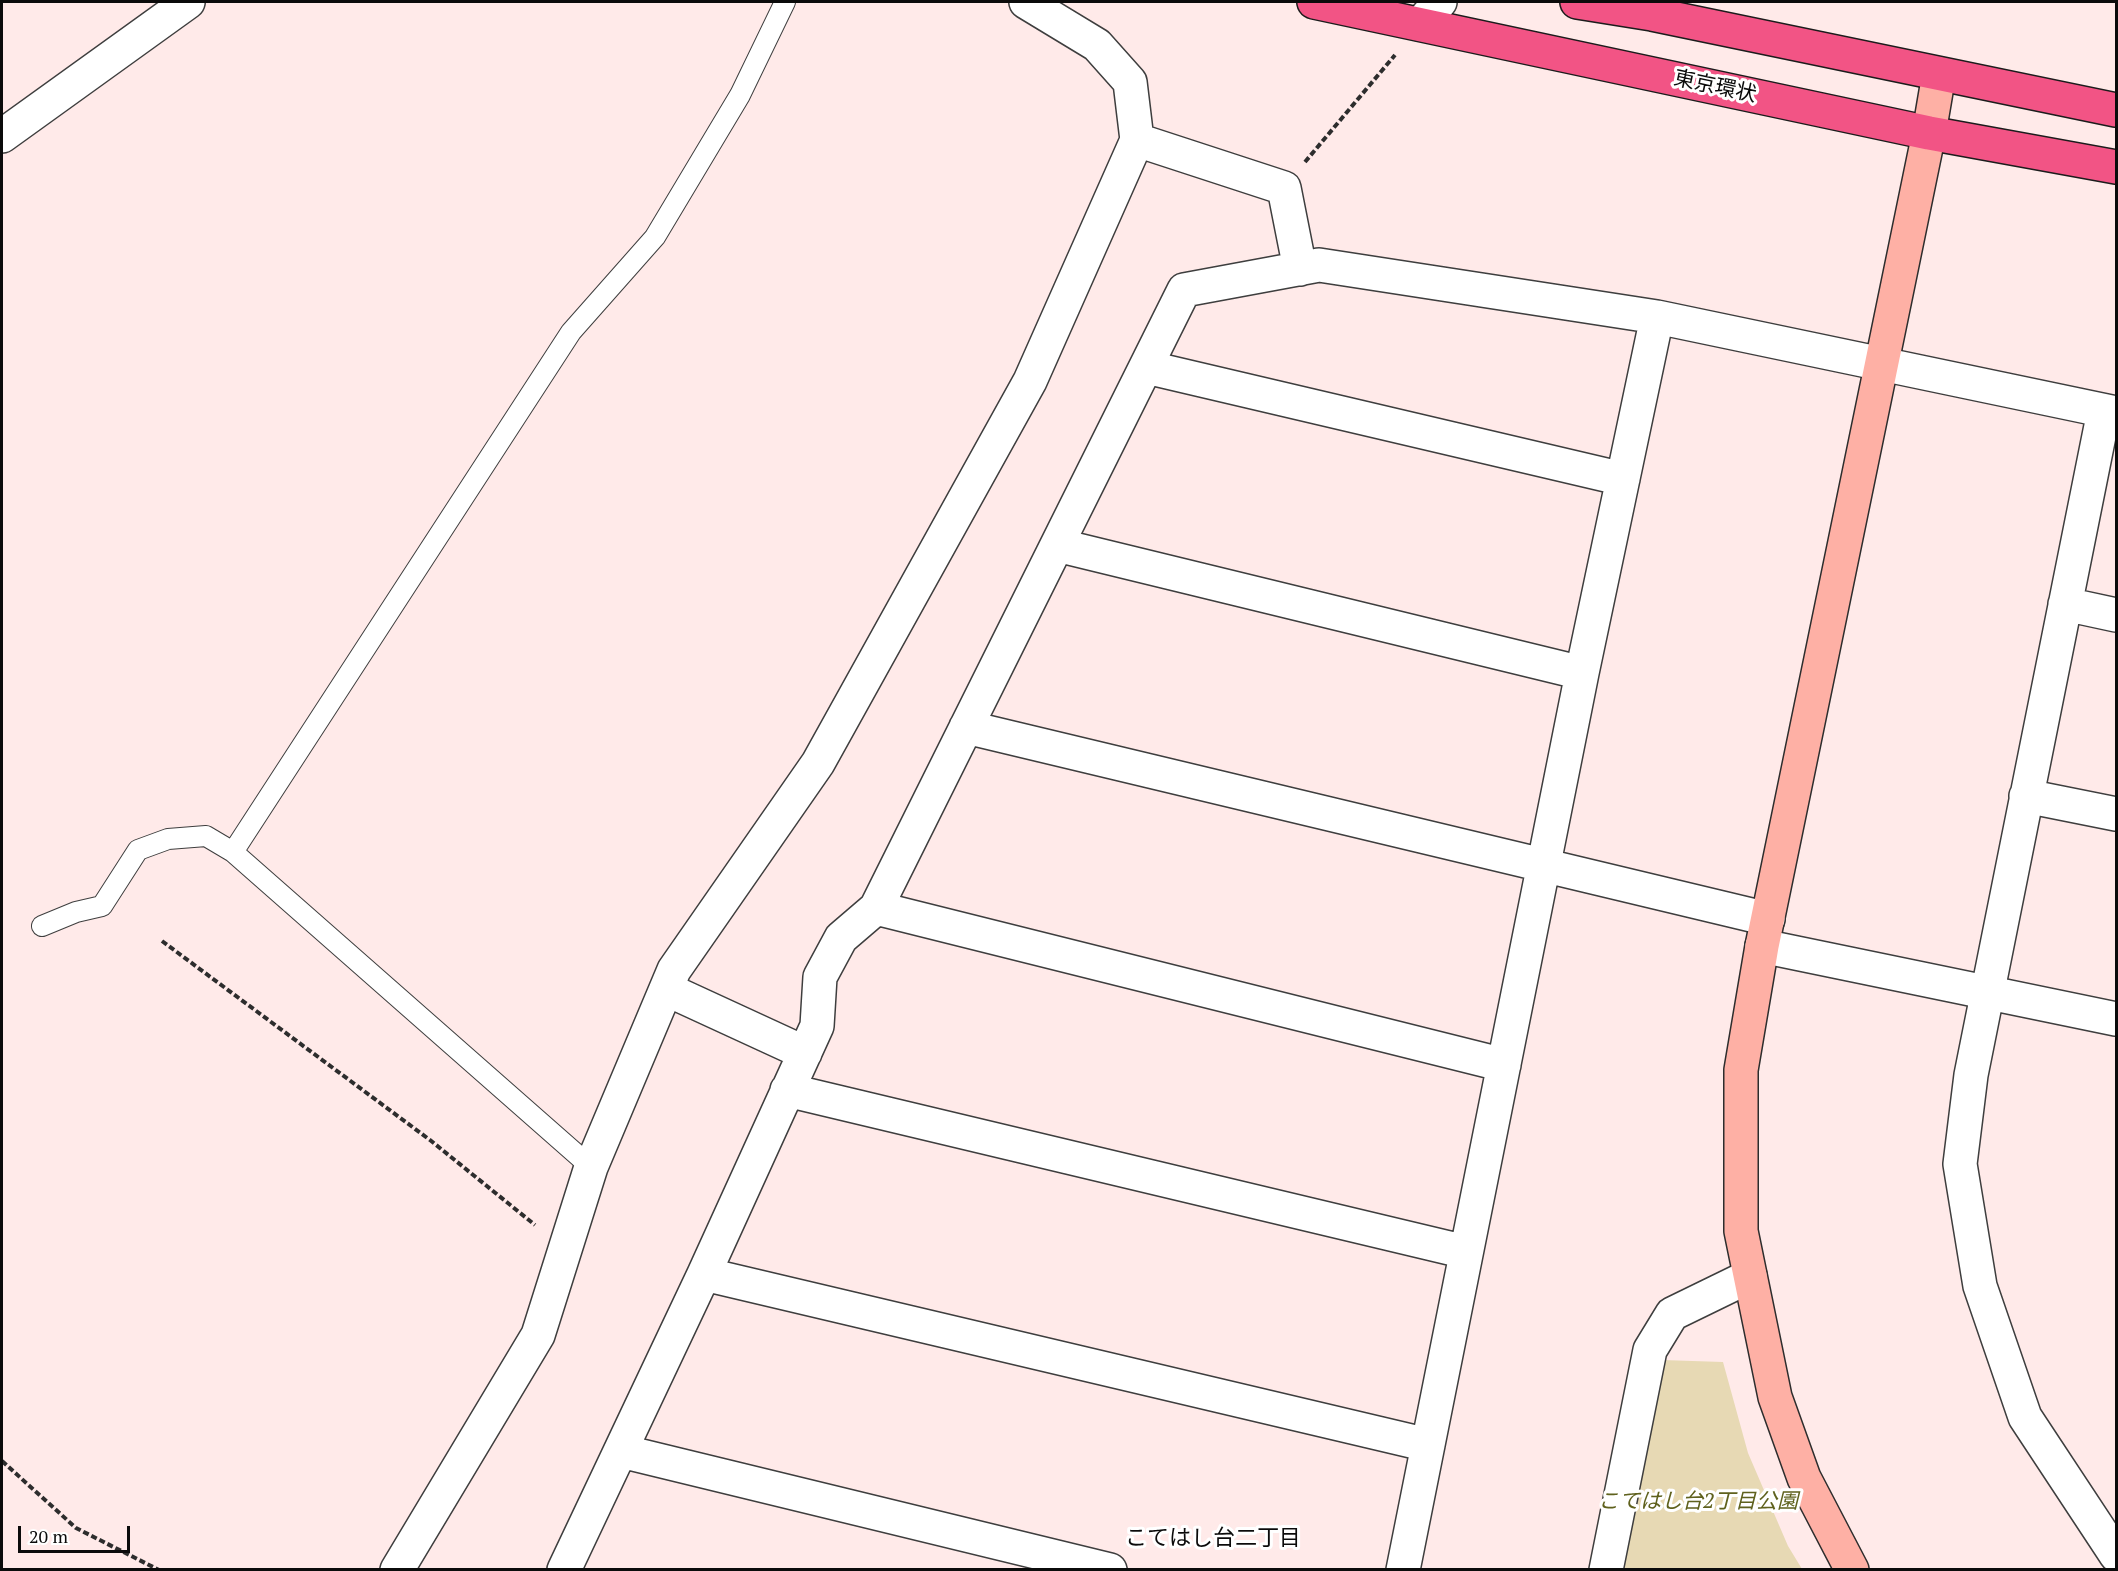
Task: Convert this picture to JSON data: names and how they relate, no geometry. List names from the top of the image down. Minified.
{"streets":{"highway":["東京環状"]},"districts":["こてはし台二丁目"],"parks":["こてはし台2丁目公園"],"scale_bar":"20 m"}
